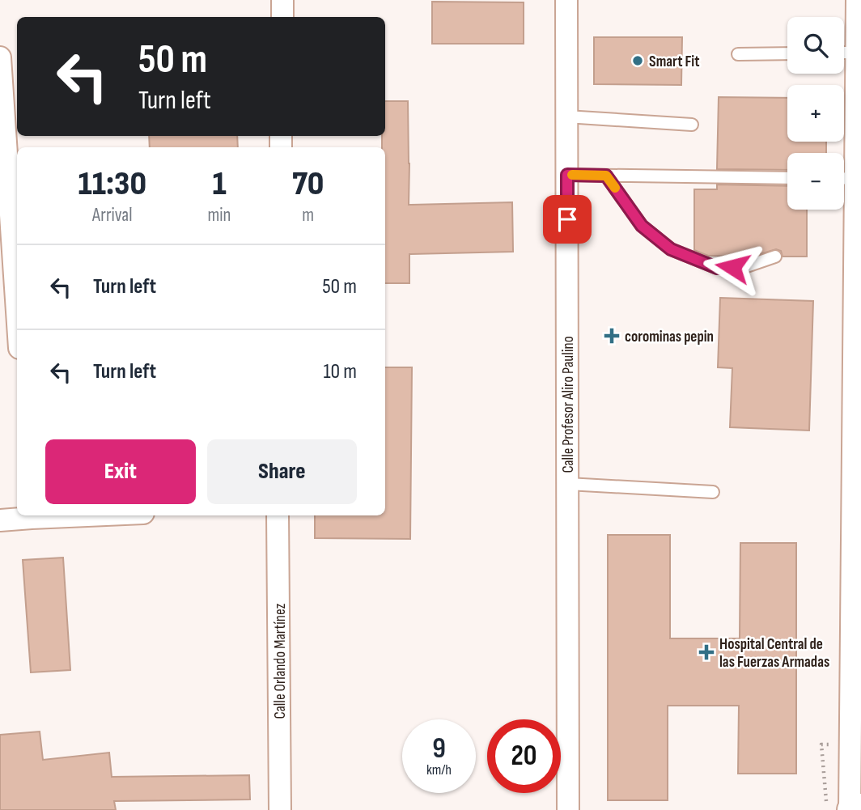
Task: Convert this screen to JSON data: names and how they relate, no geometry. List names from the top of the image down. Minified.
{"streets":{"street":["Calle Profesor Aliro Paulino","Calle Orlando Martínez"]},"places":{"other":["Smart Fit"],"health":["corominas pepin","Hospital Central de las Fuerzas Armadas"]},"page":{"map_buttons":["+","−"],"turn":["50 m","Turn left"],"eta":["11:30","Arrival","1","min","70","m"],"list":[{"name":"Turn left","value":"50 m"},{"name":"Turn left","value":"10 m"}],"buttons":["Exit","Share"],"speed":"9 km/h","limit":"20"}}
